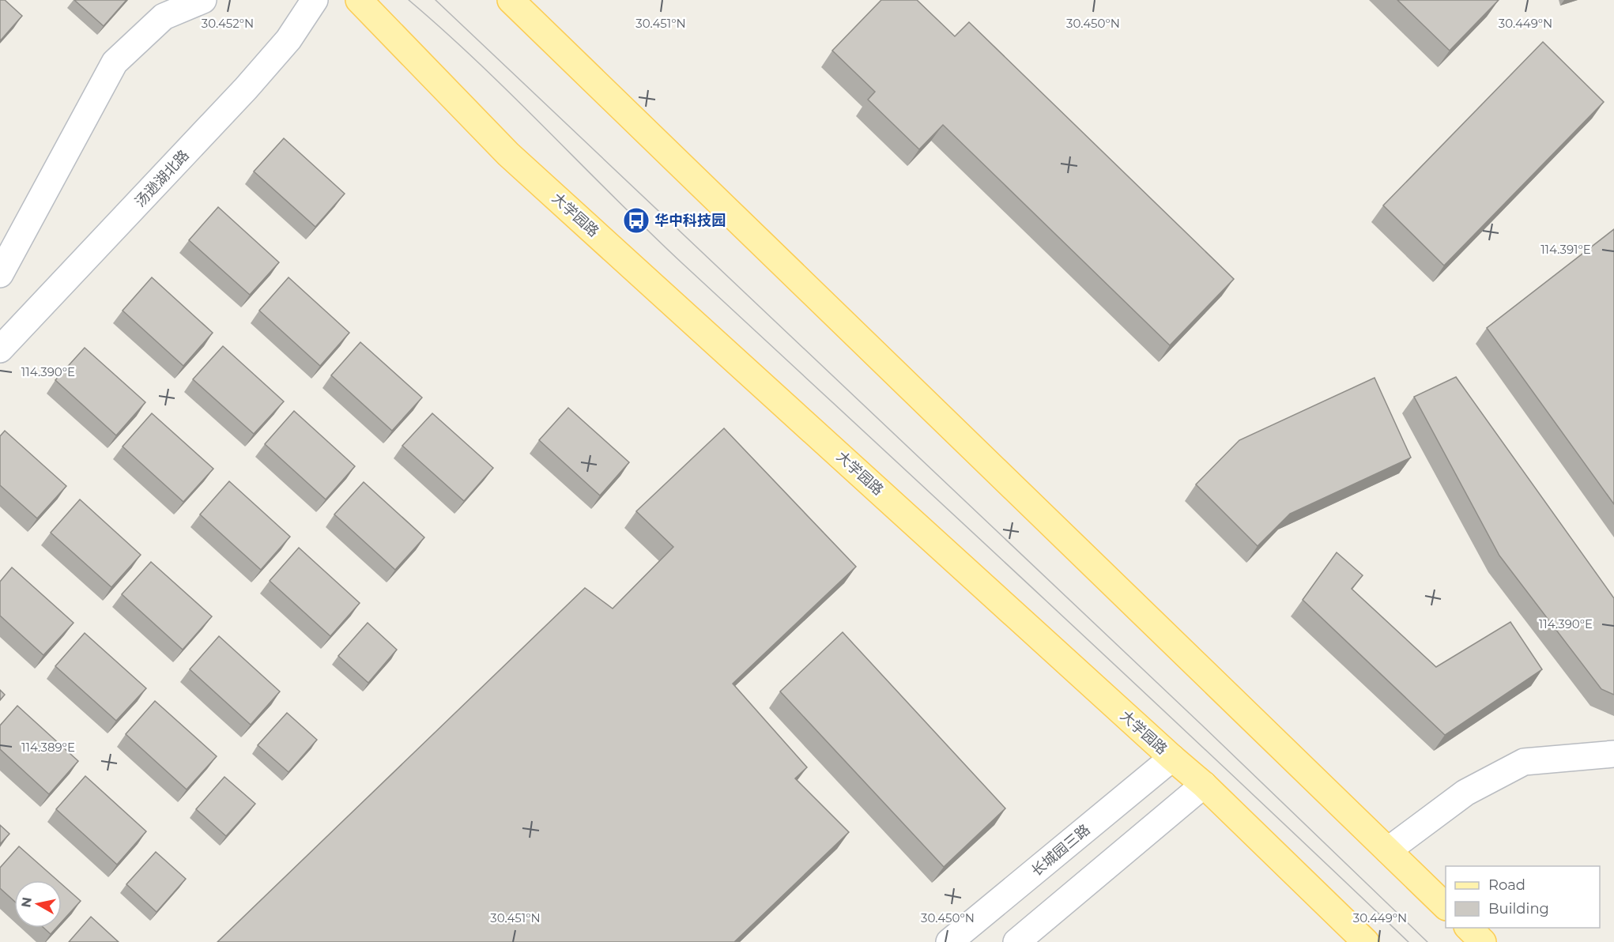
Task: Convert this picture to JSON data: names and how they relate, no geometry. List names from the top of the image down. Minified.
{"streets":{"main road":["汤逊湖北路","大学园路","长城园三路"]},"crossings":[["大学园路","长城园三路"]],"places":{"bus stop":["华中科技园"]},"legend":["Road","Building"],"north":"left","coordinates":["30.452°N","30.451°N","30.450°N","30.449°N","114.391°E","114.390°E","114.389°E"]}
